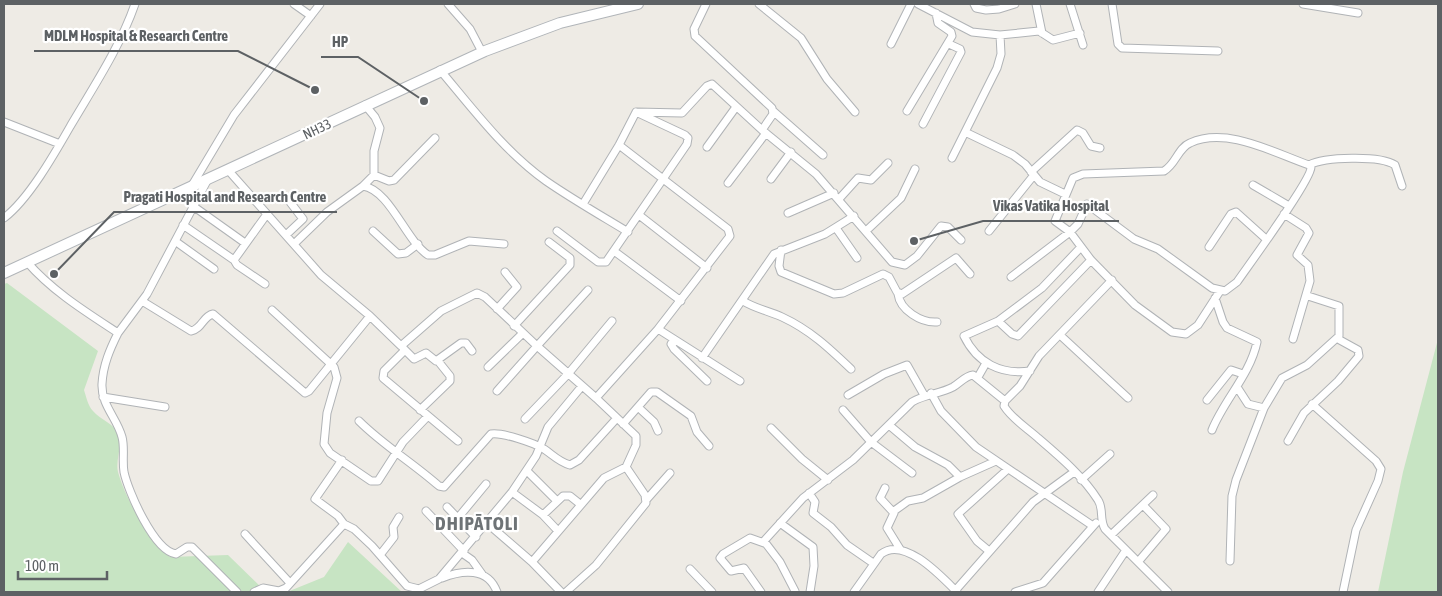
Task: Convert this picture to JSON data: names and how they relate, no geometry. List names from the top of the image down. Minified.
{"streets":{"main road":["NH33"]},"districts":["DHIPĀTOLI"],"places":["MDLM Hospital & Research Centre","HP","Vikas Vatika Hospital","Pragati Hospital and Research Centre"],"scale_bar":"100 m"}
